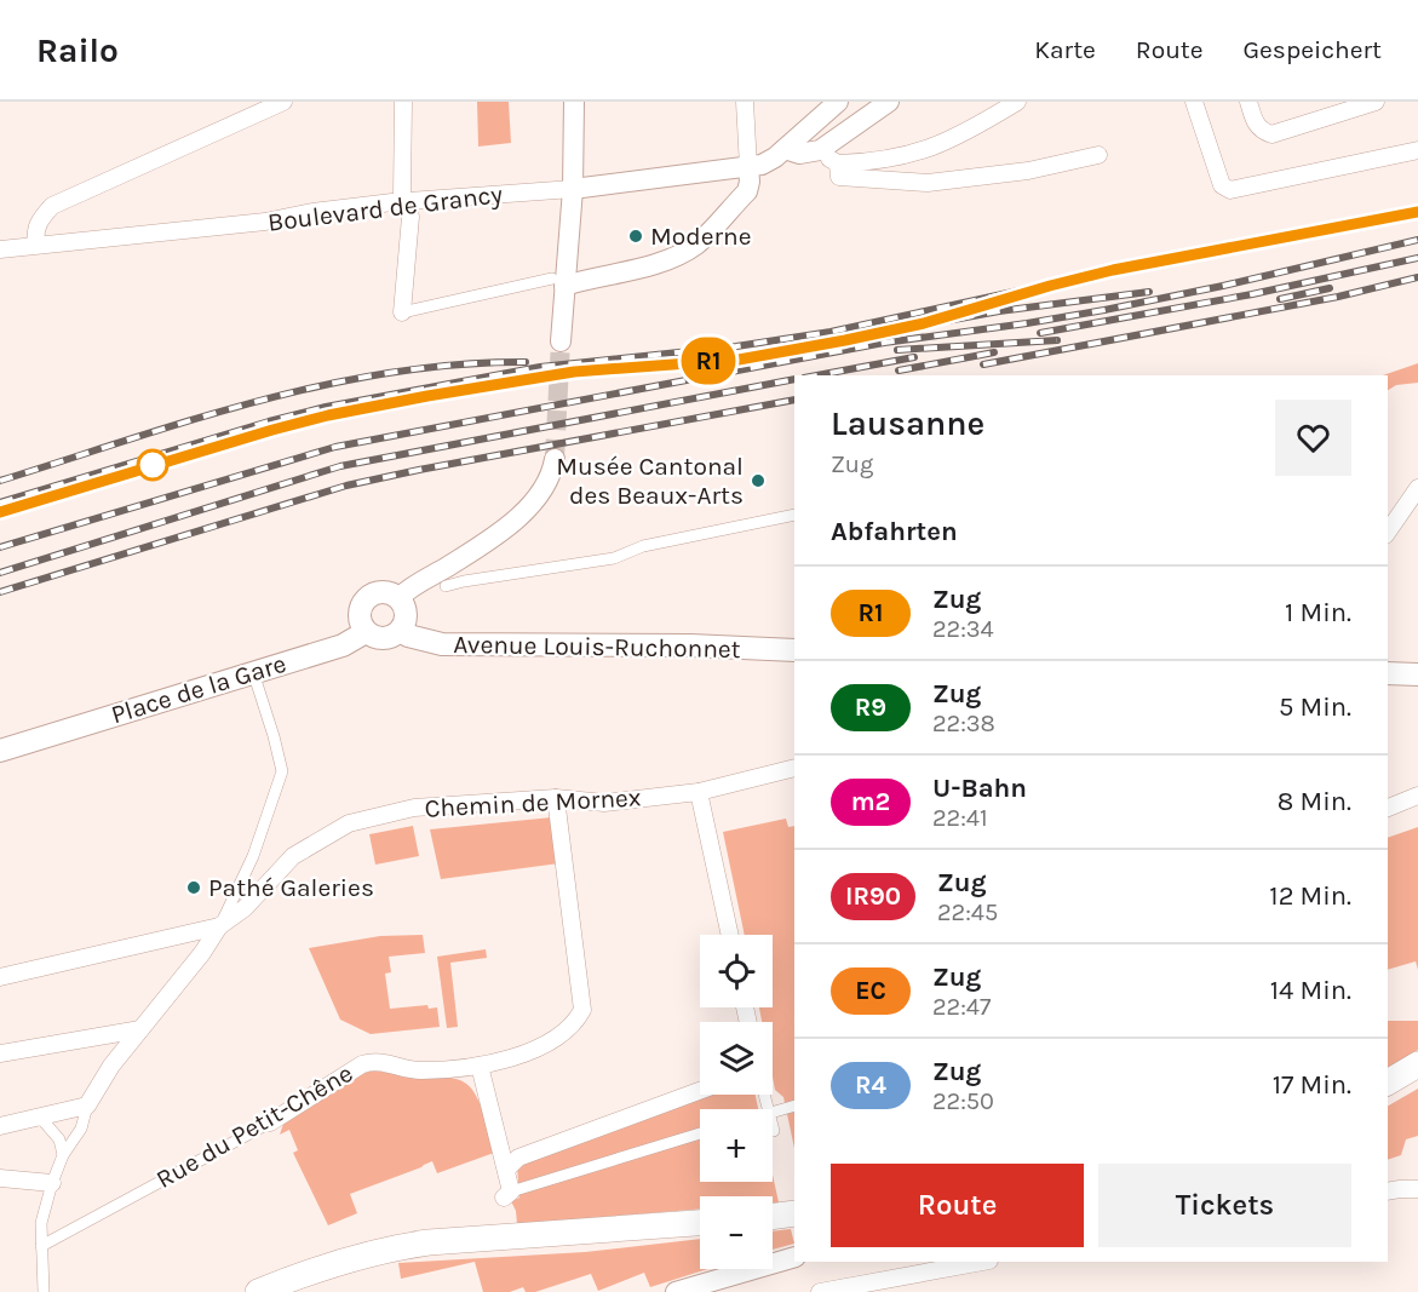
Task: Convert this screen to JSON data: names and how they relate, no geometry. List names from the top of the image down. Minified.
{"streets":{"main road":["Avenue Louis-Ruchonnet","Place de la Gare"],"street":["Boulevard de Grancy","Chemin de Mornex","Rue du Petit-Chêne"]},"crossings":[["Avenue Louis-Ruchonnet","Place de la Gare"],["Chemin de Mornex","Rue du Petit-Chêne"]],"places":["Moderne","Musée Cantonal des Beaux-Arts","Pathé Galeries"],"page":{"header":"Railo","nav":["Karte","Route","Gespeichert"],"on_map":"R1","heading":[["Lausanne","Zug"],"Abfahrten"],"list":[{"mark":"R1","name":"Zug","note":"22:34","value":"1 Min."},{"mark":"R9","name":"Zug","note":"22:38","value":"5 Min."},{"mark":"m2","name":"U-Bahn","note":"22:41","value":"8 Min."},{"mark":"IR90","name":"Zug","note":"22:45","value":"12 Min."},{"mark":"EC","name":"Zug","note":"22:47","value":"14 Min."},{"mark":"R4","name":"Zug","note":"22:50","value":"17 Min."}],"map_buttons":["+","−"],"buttons":["Route","Tickets"]}}
